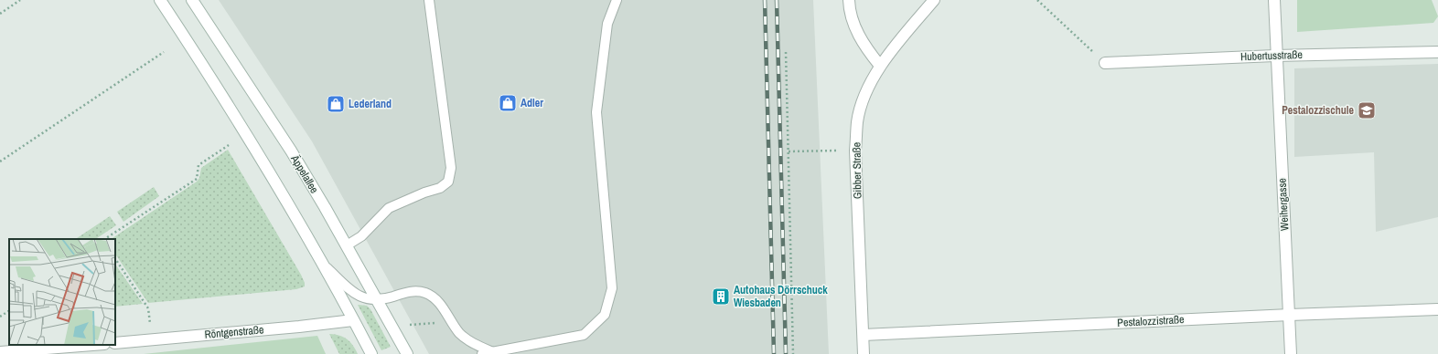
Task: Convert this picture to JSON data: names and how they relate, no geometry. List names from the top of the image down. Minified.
{"streets":{"street":["Hubertusstraße","Gibber Straße","Äppelallee","Weihergasse","Pestalozzistraße","Röntgenstraße"]},"crossings":[["Hubertusstraße","Weihergasse"],["Gibber Straße","Pestalozzistraße"],["Weihergasse","Pestalozzistraße"]],"places":{"shop":["Adler","Lederland"],"school or university":["Pestalozzischule"],"building":["Autohaus Dörrschuck Wiesbaden"]}}
